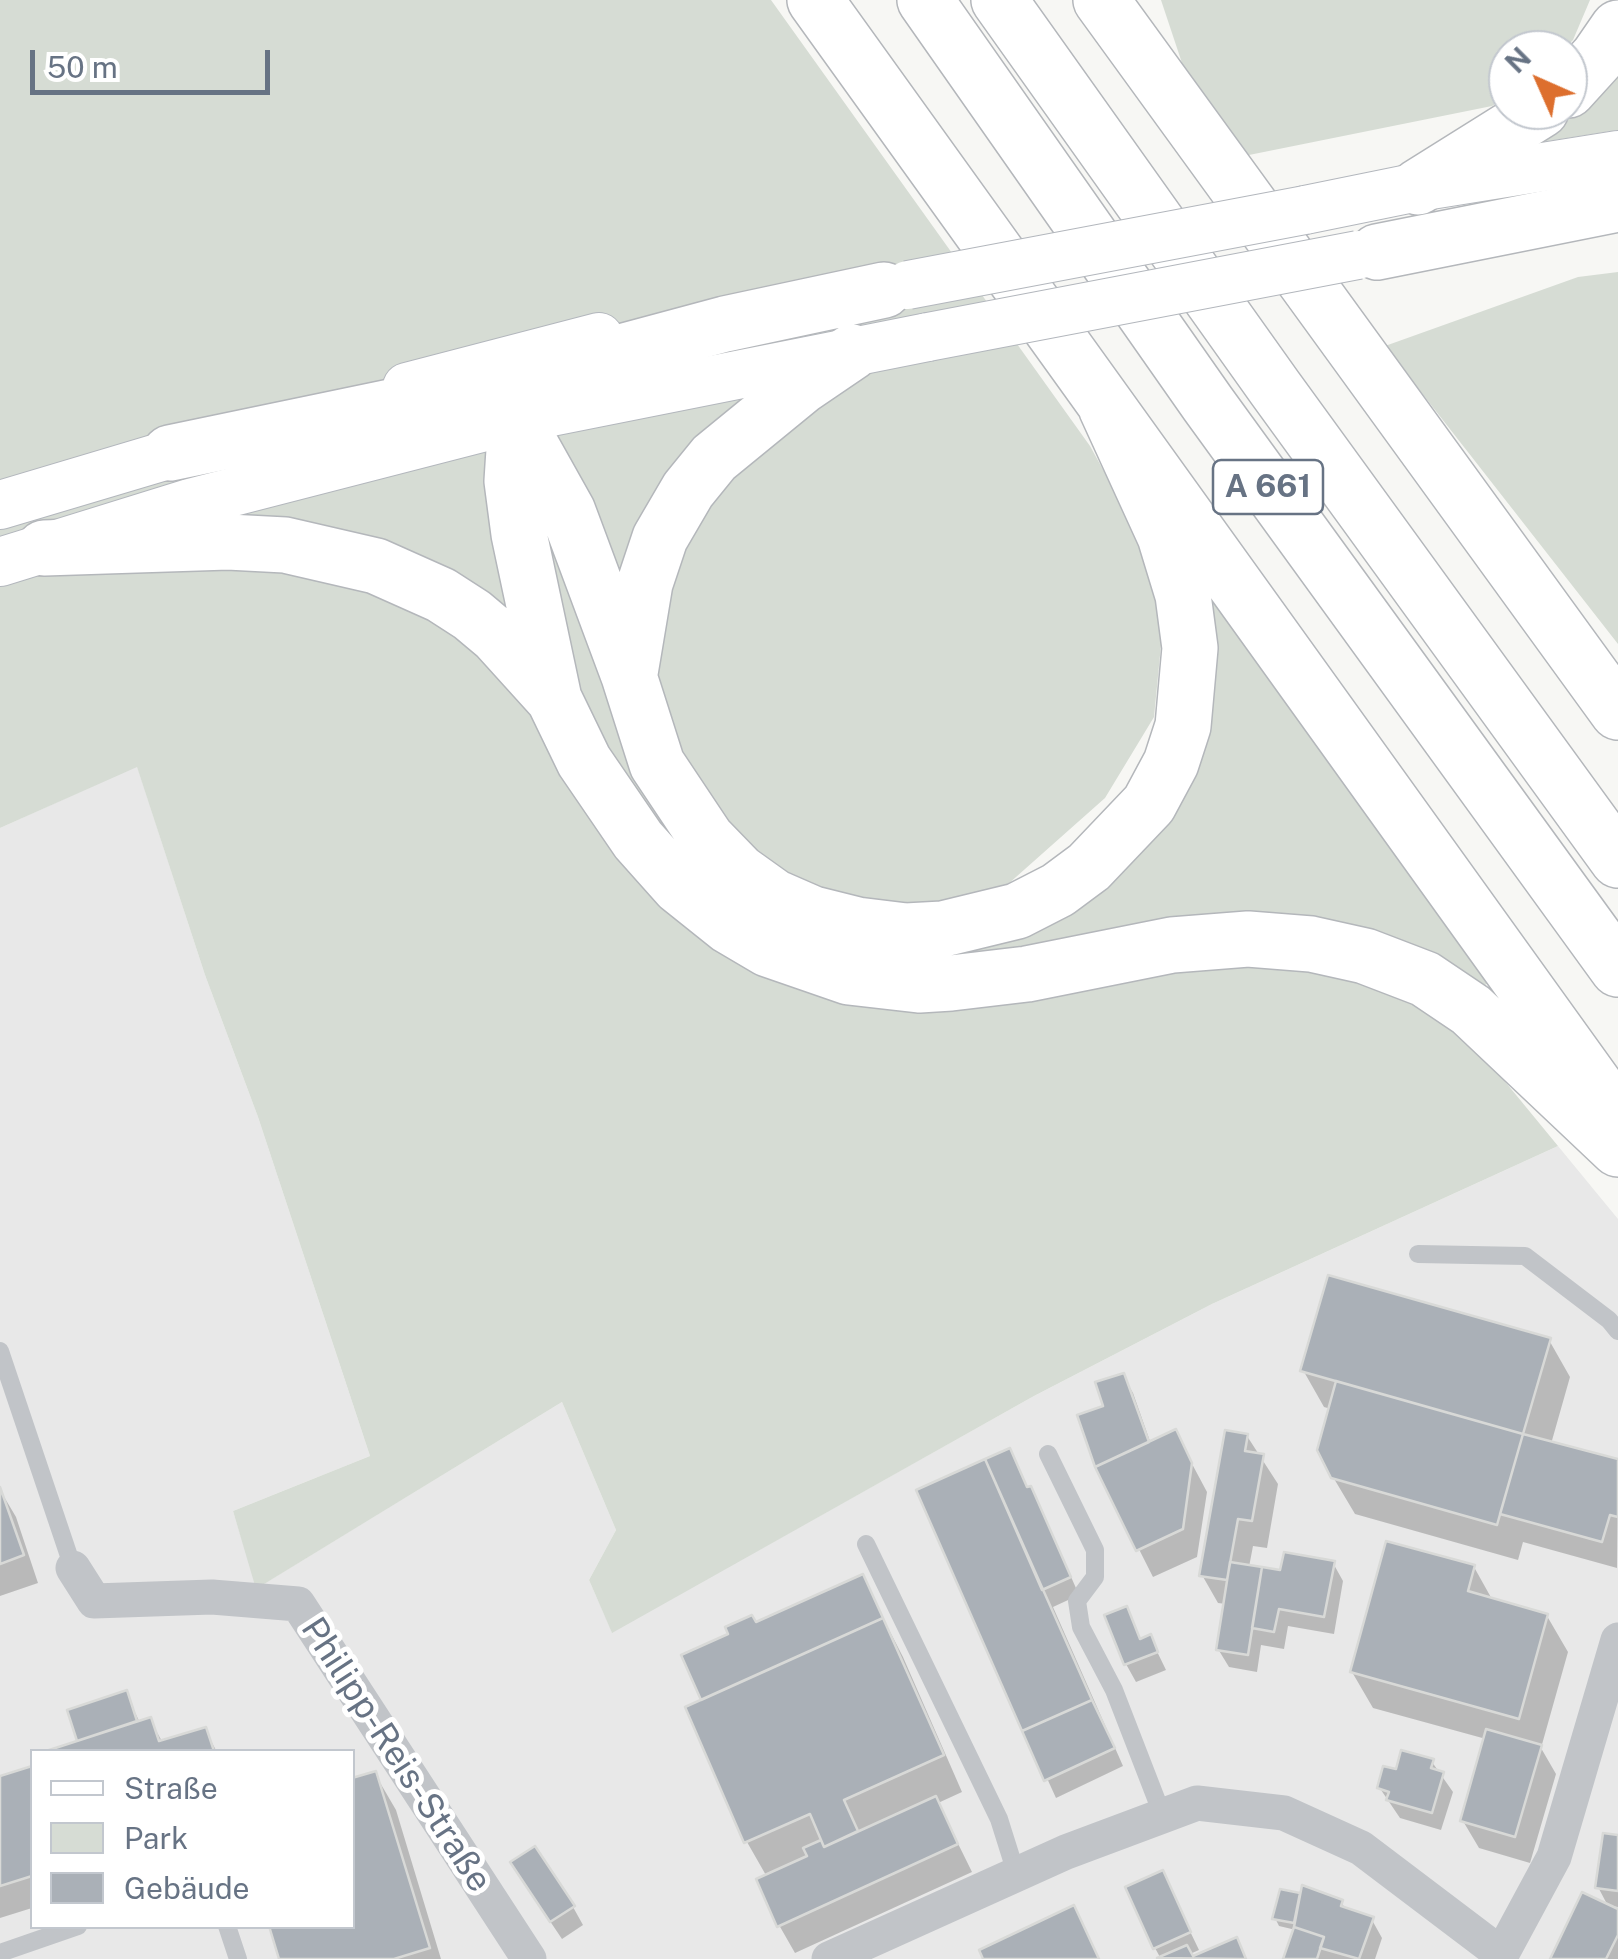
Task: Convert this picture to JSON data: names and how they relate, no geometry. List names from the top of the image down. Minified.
{"streets":{"highway":["A 661"],"street":["Philipp-Reis-Straße"]},"legend":["Straße","Park","Gebäude"],"scale_bar":"50 m","north":"top left"}
